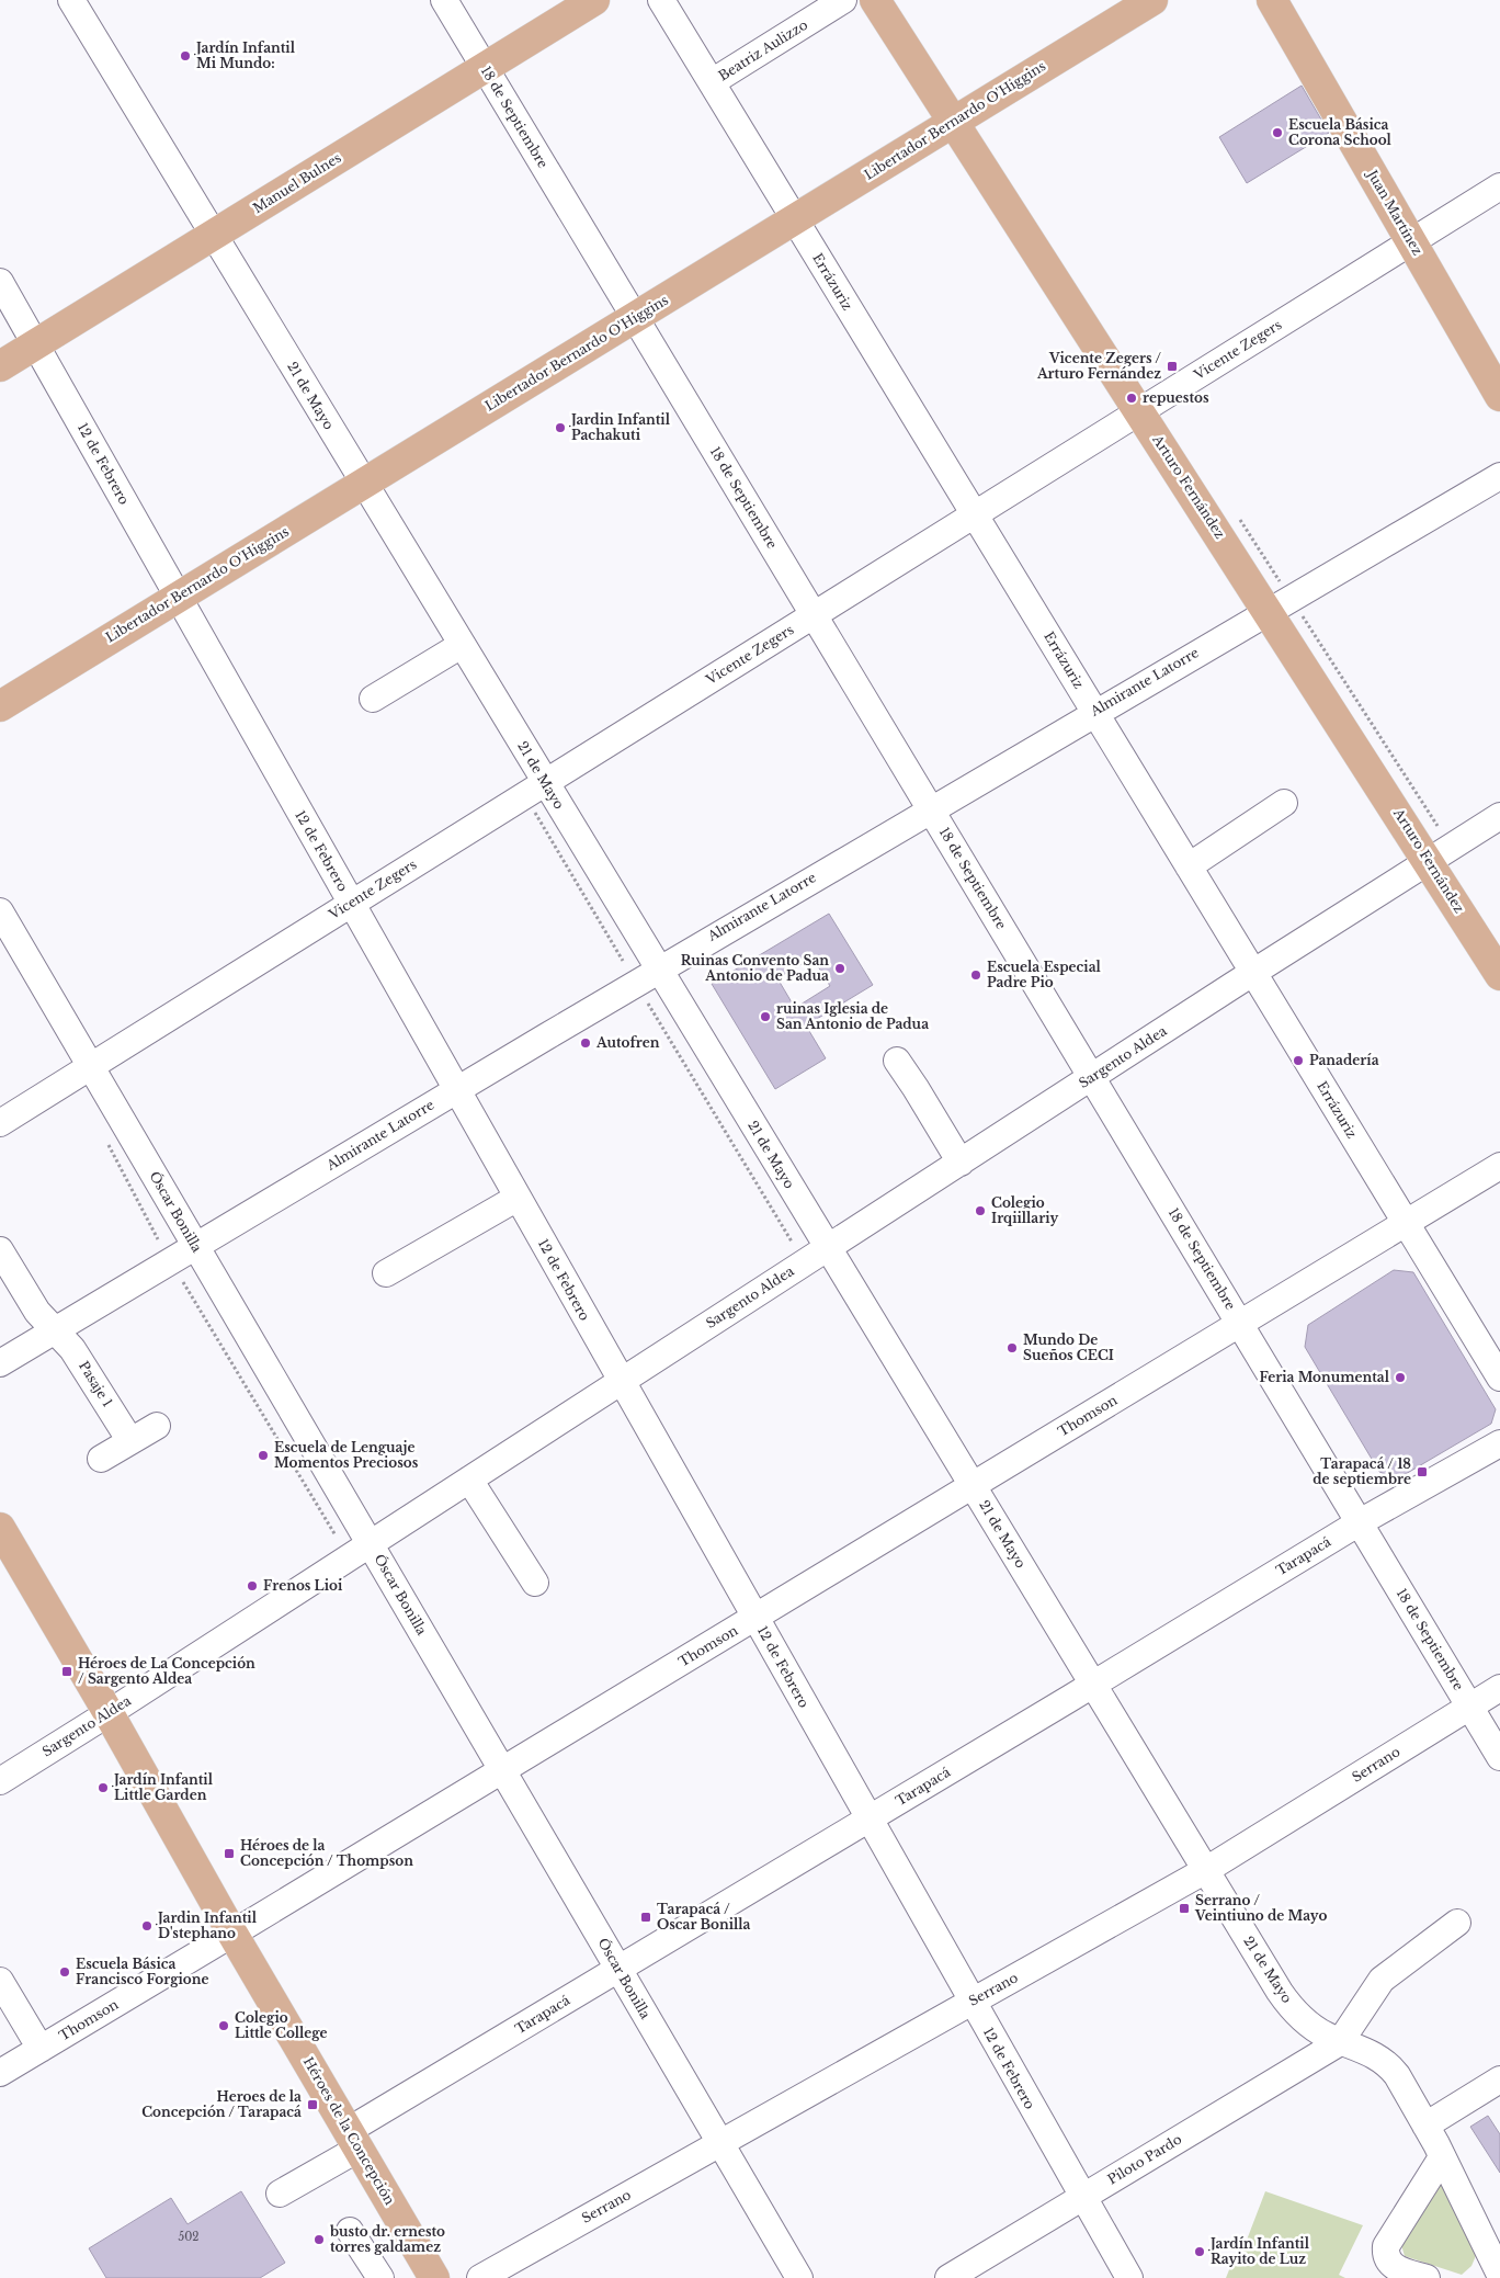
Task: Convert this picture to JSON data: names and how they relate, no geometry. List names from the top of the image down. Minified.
{"streets":{"main road":["Libertador Bernardo O'Higgins","Manuel Bulnes","Juan Martínez","Arturo Fernández","Héroes de la Concepción"],"street":["Beatriz Aulizzo","18 de Septiembre","Errázuriz","Vicente Zegers","21 de Mayo","12 de Febrero","Almirante Latorre","Sargento Aldea","Óscar Bonilla","Pasaje 1","Thomson","Tarapacá","Serrano","Piloto Pardo"]},"crossings":[["Beatriz Aulizzo","Errázuriz"],["18 de Septiembre","Libertador Bernardo O'Higgins"],["18 de Septiembre","Manuel Bulnes"],["18 de Septiembre","Vicente Zegers"],["18 de Septiembre","Almirante Latorre"],["18 de Septiembre","Sargento Aldea"],["18 de Septiembre","Thomson"],["18 de Septiembre","Tarapacá"],["18 de Septiembre","Serrano"],["Libertador Bernardo O'Higgins","Errázuriz"],["Libertador Bernardo O'Higgins","21 de Mayo"],["Libertador Bernardo O'Higgins","12 de Febrero"],["Libertador Bernardo O'Higgins","Arturo Fernández"],["Manuel Bulnes","21 de Mayo"],["Manuel Bulnes","12 de Febrero"],["Juan Martínez","Vicente Zegers"],["Errázuriz","Vicente Zegers"],["Errázuriz","Almirante Latorre"],["Errázuriz","Sargento Aldea"],["Errázuriz","Thomson"],["Vicente Zegers","21 de Mayo"],["Vicente Zegers","12 de Febrero"],["Vicente Zegers","Arturo Fernández"],["Vicente Zegers","Óscar Bonilla"],["21 de Mayo","Almirante Latorre"],["21 de Mayo","Sargento Aldea"],["21 de Mayo","Thomson"],["21 de Mayo","Tarapacá"],["21 de Mayo","Serrano"],["21 de Mayo","Piloto Pardo"],["12 de Febrero","Almirante Latorre"],["12 de Febrero","Sargento Aldea"],["12 de Febrero","Thomson"],["12 de Febrero","Tarapacá"],["12 de Febrero","Serrano"],["12 de Febrero","Piloto Pardo"],["Arturo Fernández","Almirante Latorre"],["Arturo Fernández","Sargento Aldea"],["Almirante Latorre","Óscar Bonilla"],["Almirante Latorre","Pasaje 1"],["Sargento Aldea","Óscar Bonilla"],["Sargento Aldea","Héroes de la Concepción"],["Óscar Bonilla","Thomson"],["Óscar Bonilla","Tarapacá"],["Óscar Bonilla","Serrano"],["Thomson","Héroes de la Concepción"],["Tarapacá","Héroes de la Concepción"]],"places":{"other":["Jardín Infantil Mi Mundo:","Escuela Básica Corona School","repuestos","Jardin Infantil Pachakuti","Ruinas Convento San Antonio de Padua","Escuela Especial Padre Pio","ruinas Iglesia de San Antonio de Padua","Autofren","Panadería","Colegio Irqiillariy","Mundo De Sueños CECI","Feria Monumental","Escuela de Lenguaje Momentos Preciosos","Frenos Lioi","Jardín Infantil Little Garden","Jardin Infantil D'stephano","Escuela Básica Francisco Forgione","Colegio Little College","busto dr. ernesto torres galdamez","Jardín Infantil Rayito de Luz"],"transit":["Vicente Zegers / Arturo Fernández","Tarapacá / 18 de septiembre","Héroes de La Concepción / Sargento Aldea","Héroes de la Concepción / Thompson","Serrano / Veintiuno de Mayo","Tarapacá / Oscar Bonilla","Heroes de la Concepción / Tarapacá"]},"house_numbers":["502"]}
